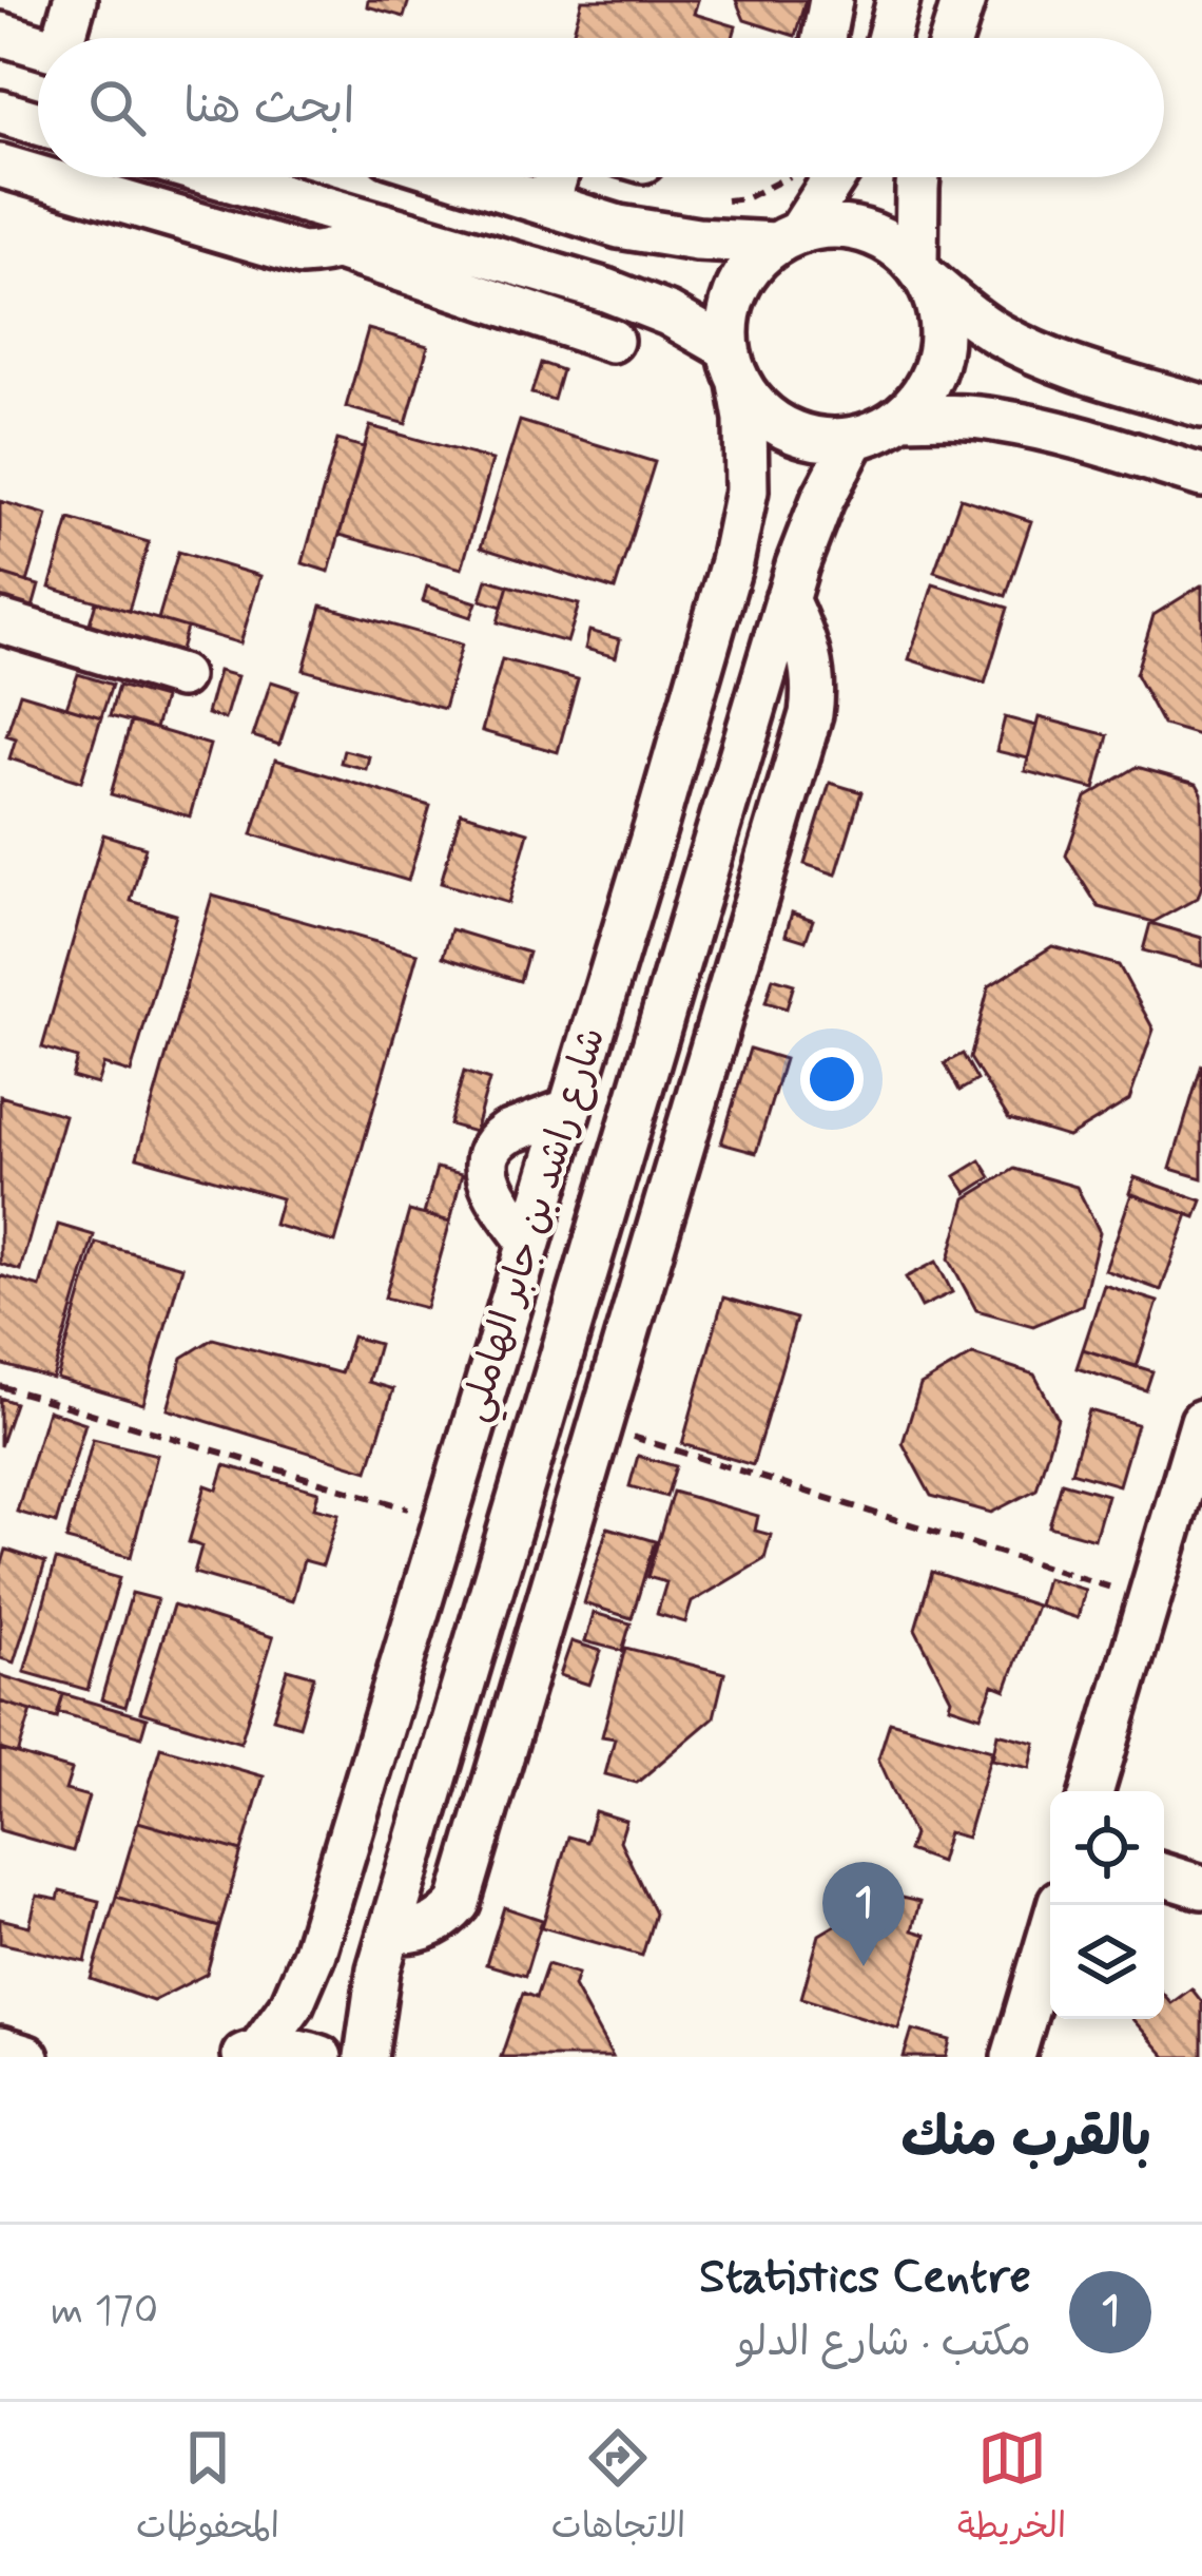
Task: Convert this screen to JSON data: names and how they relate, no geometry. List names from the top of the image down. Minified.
{"streets":{"street":["شارع راشد بن جابر الهاملي"]},"page":{"search":"ابحث هنا","pins":"1","heading":"بالقرب منك","list":[{"mark":"1","name":"Statistics Centre","note":"مكتب · شارع الدلو","value":"170 m"}],"nav":["الخريطة","الاتجاهات","المحفوظات"]}}
